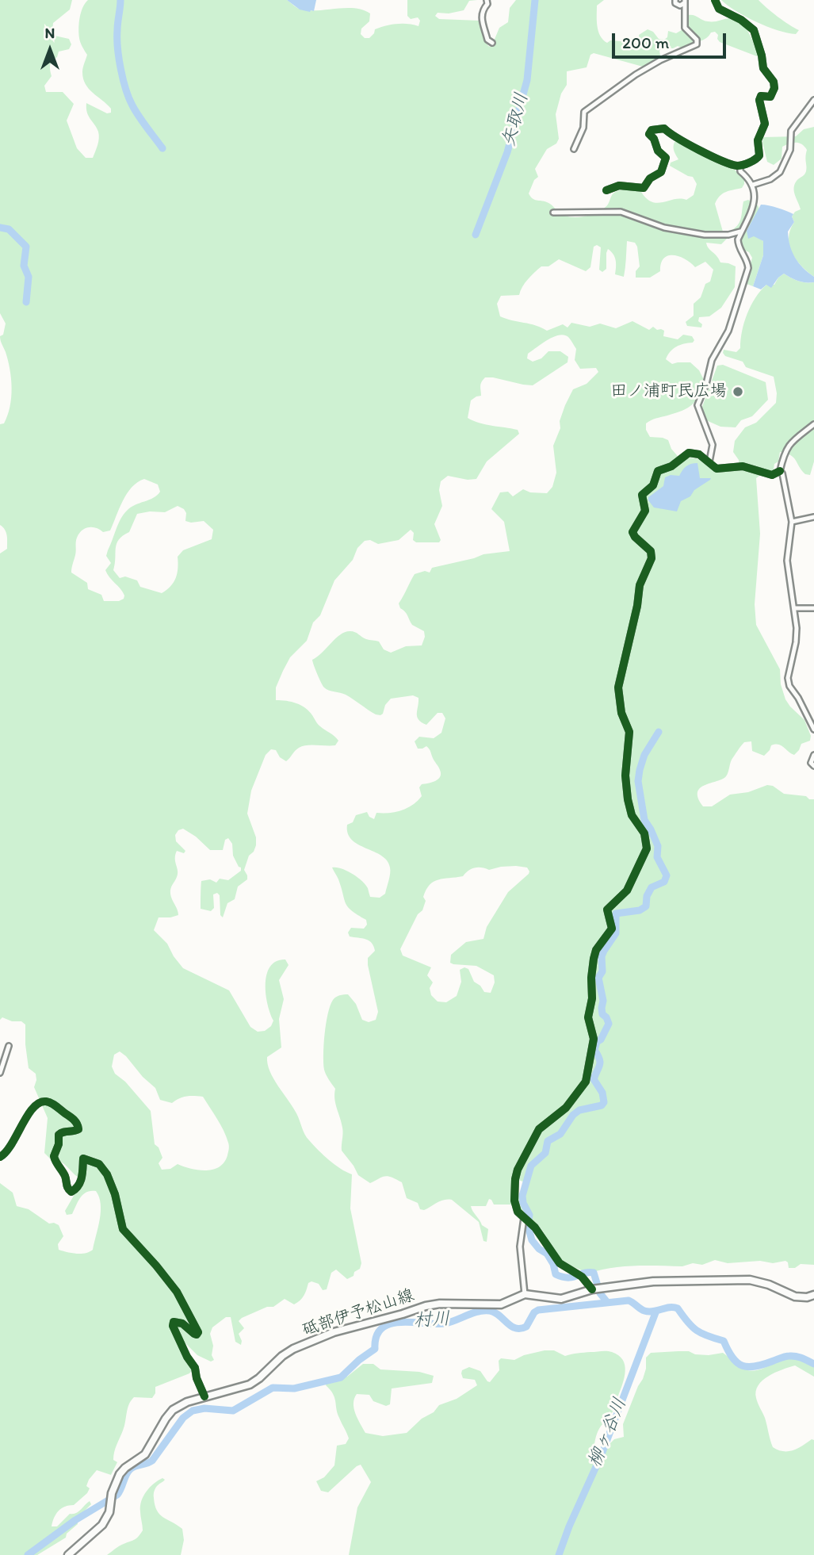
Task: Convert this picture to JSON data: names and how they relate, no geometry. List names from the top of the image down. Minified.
{"streets":{"main road":["砥部伊予松山線"]},"water":["矢取川","村川","柳ヶ谷川"],"places":["田ノ浦町民広場"],"scale_bar":"200 m","north":"top"}
